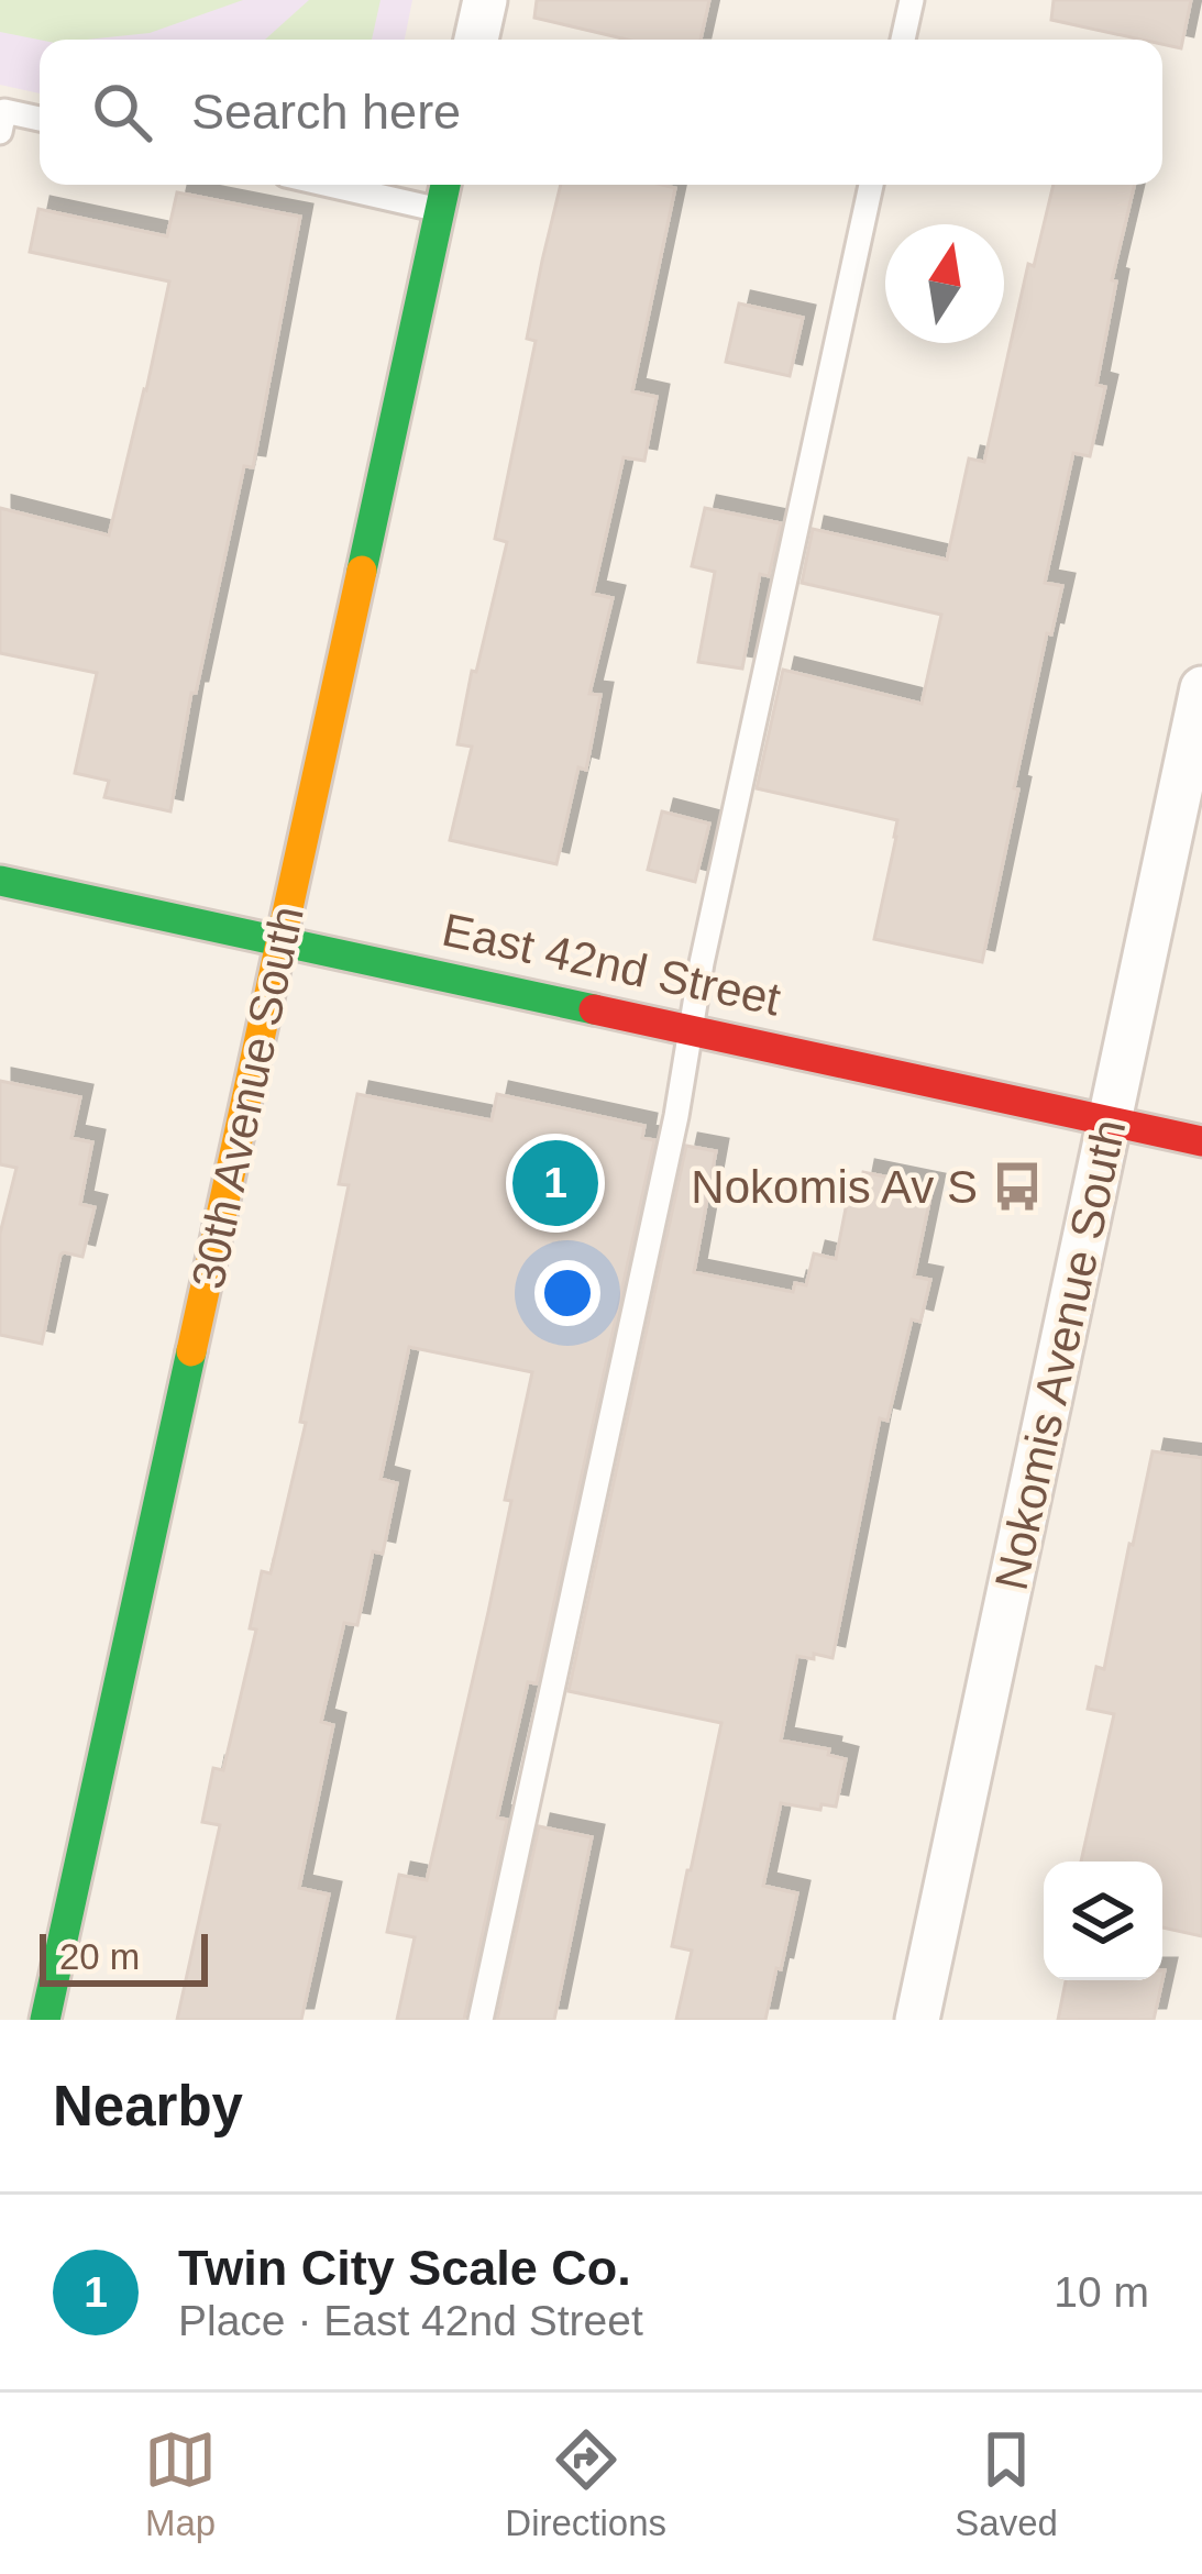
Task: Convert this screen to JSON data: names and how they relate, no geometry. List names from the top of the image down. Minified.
{"streets":{"street":["East 42nd Street","30th Avenue South","Nokomis Avenue South"]},"crossings":[["East 42nd Street","30th Avenue South"],["East 42nd Street","Nokomis Avenue South"]],"places":{"bus stop":["Nokomis Av S"]},"scale_bar":"20 m","north":"top","page":{"search":"Search here","pins":"1","scale":"20 m","heading":"Nearby","list":[{"mark":"1","name":"Twin City Scale Co.","note":"Place · East 42nd Street","value":"10 m"}],"nav":["Map","Directions","Saved"]}}
